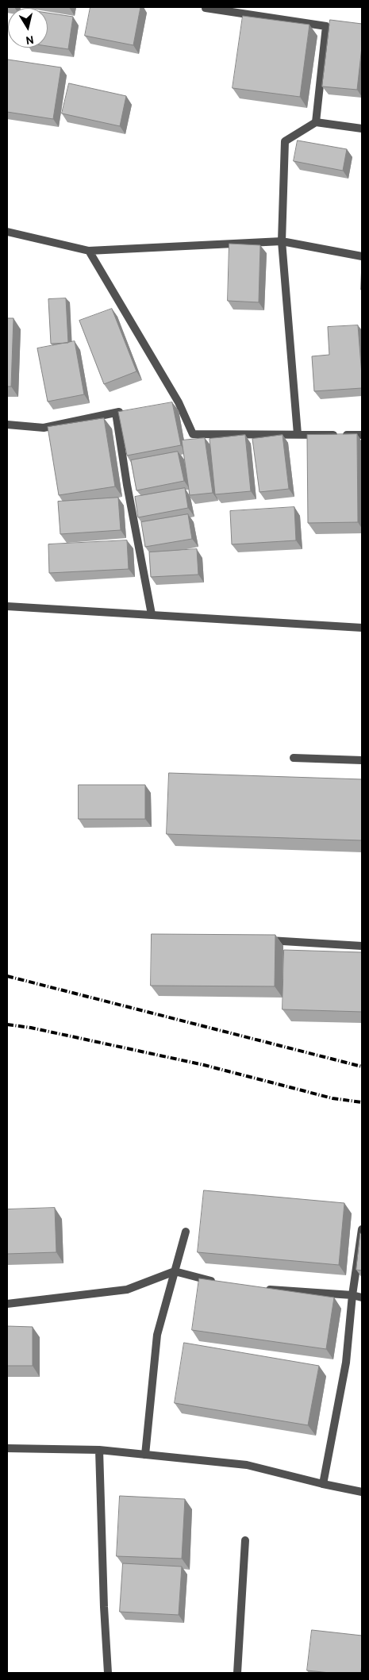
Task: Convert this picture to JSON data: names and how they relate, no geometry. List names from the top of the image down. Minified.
{"north":"bottom"}
